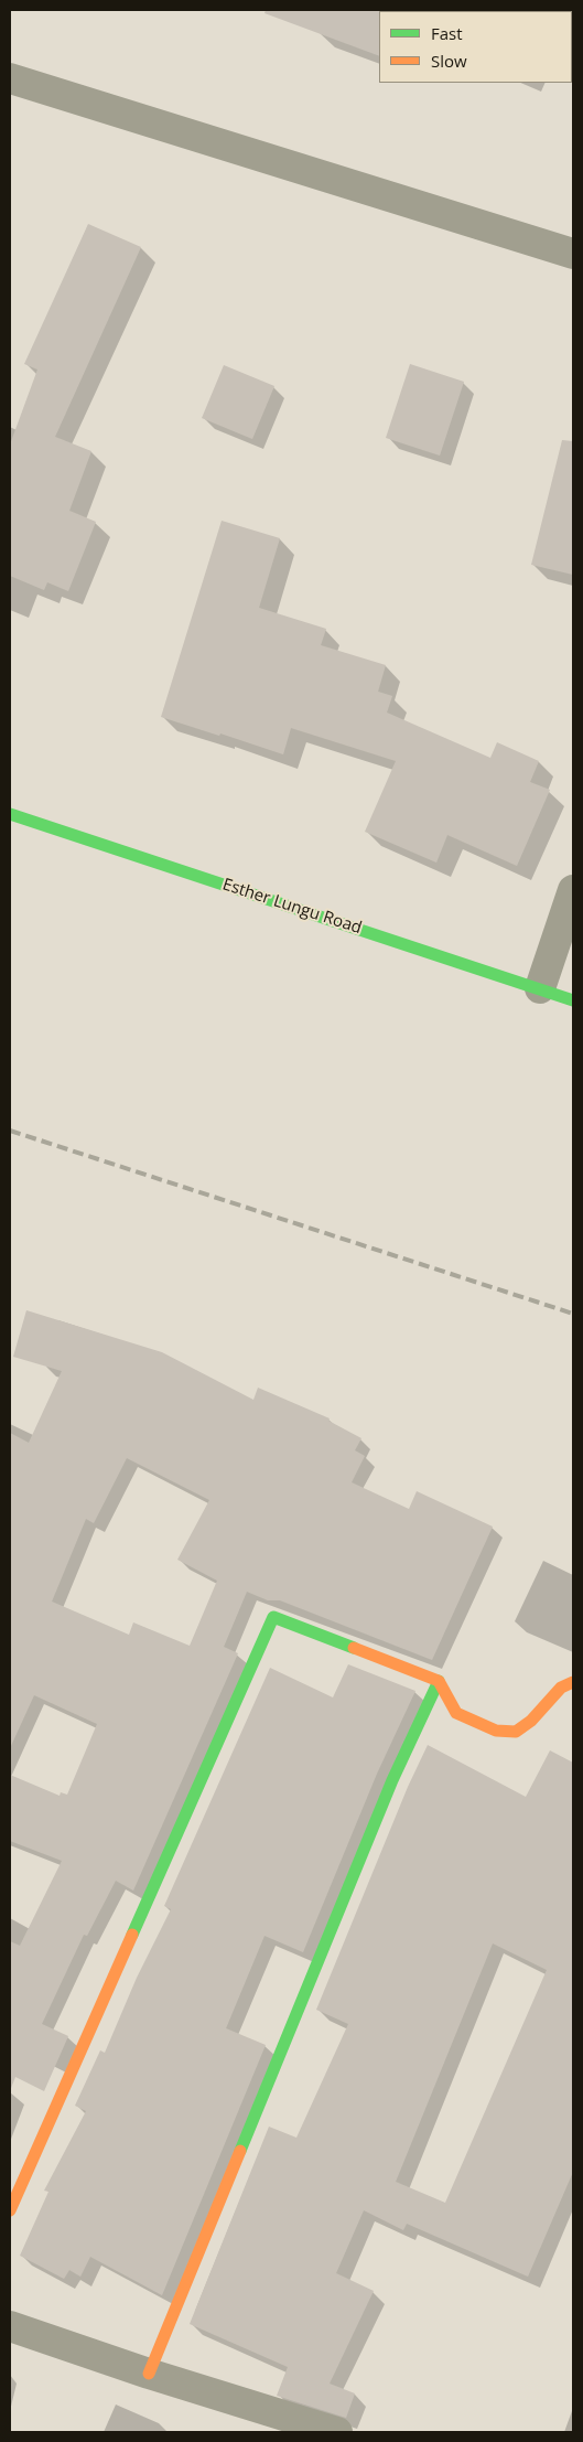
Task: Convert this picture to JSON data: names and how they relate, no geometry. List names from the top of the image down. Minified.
{"streets":{"street":["Esther Lungu Road"]},"legend":["Fast","Slow"]}
